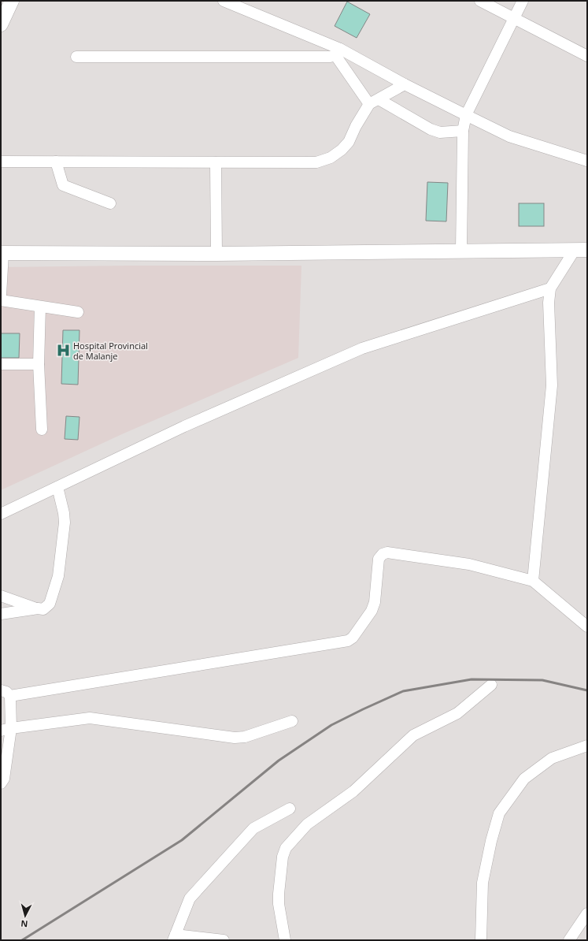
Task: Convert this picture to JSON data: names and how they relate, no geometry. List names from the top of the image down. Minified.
{"places":{"hospital":["Hospital Provincial de Malanje"]},"north":"bottom"}
